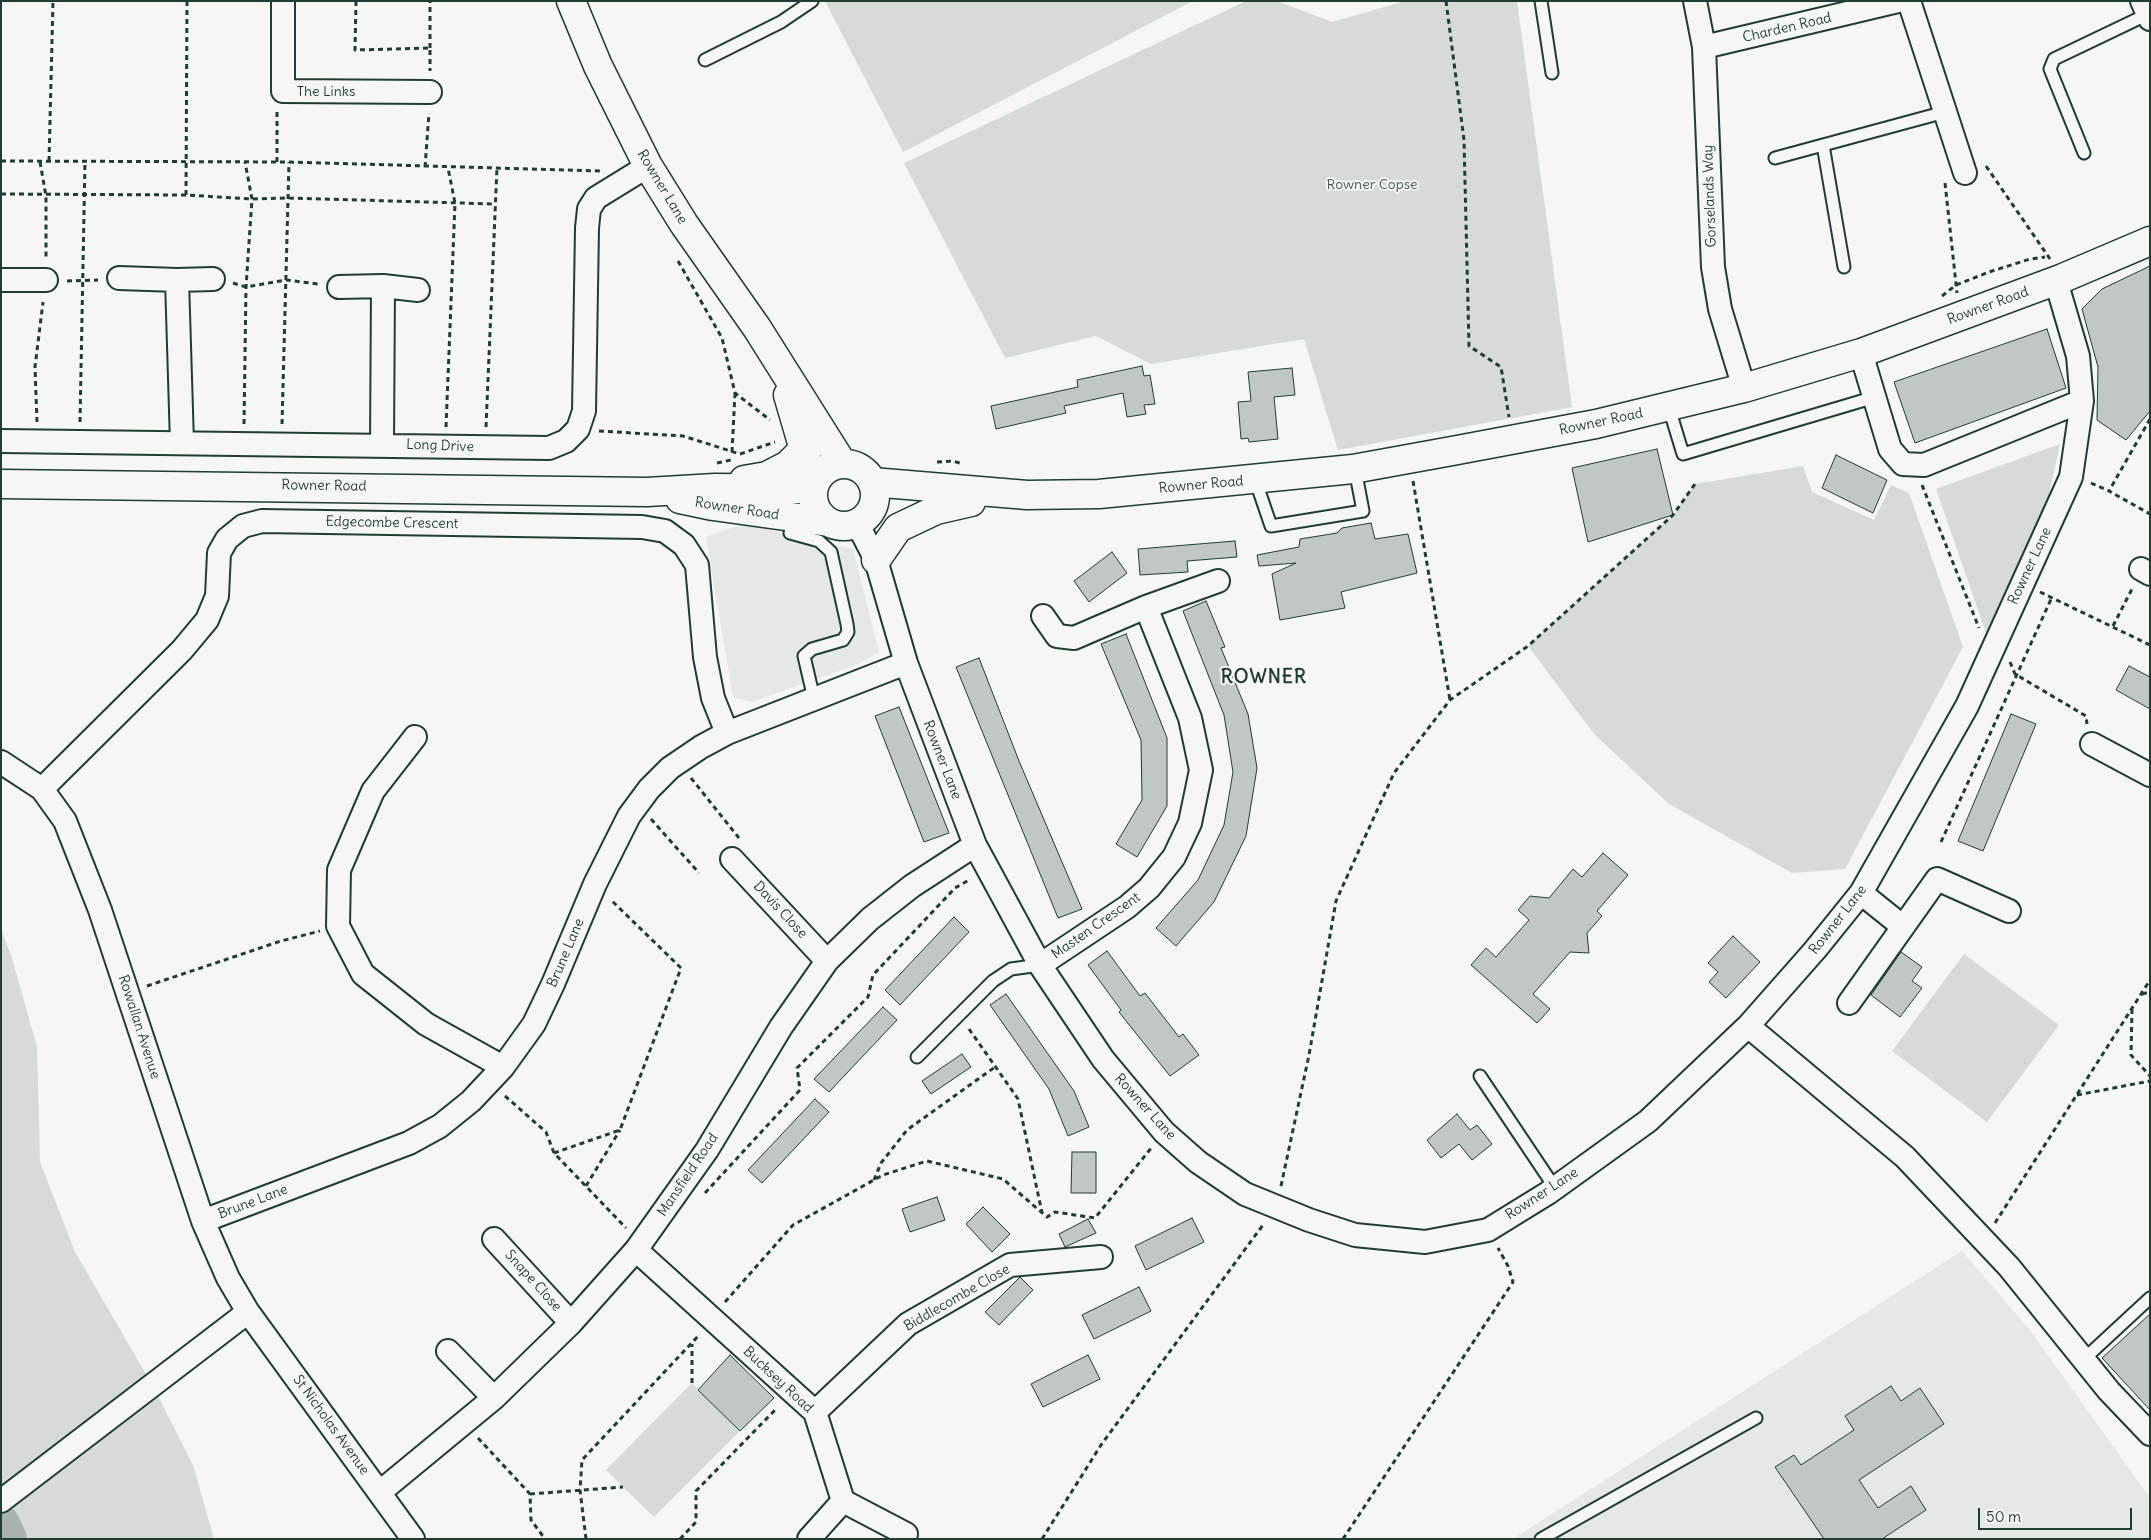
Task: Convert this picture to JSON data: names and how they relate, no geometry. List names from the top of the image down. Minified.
{"streets":{"main road":["Rowner Lane","Rowner Road"],"street":["Charden Road","The Links","Gorselands Way","Long Drive","Edgecombe Crescent","Davis Close","Masten Crescent","Brune Lane","Rowallan Avenue","Mansfield Road","Snape Close","Biddlecombe Close","Bucksey Road","St Nicholas Avenue"]},"crossings":[["Charden Road","Gorselands Way"],["Rowner Lane","Rowner Road"],["Rowner Lane","Long Drive"],["Rowner Lane","Masten Crescent"],["Rowner Lane","Brune Lane"],["Rowner Lane","Mansfield Road"],["Gorselands Way","Rowner Road"],["Edgecombe Crescent","Brune Lane"],["Edgecombe Crescent","Rowallan Avenue"],["Davis Close","Mansfield Road"],["Brune Lane","Rowallan Avenue"],["Rowallan Avenue","St Nicholas Avenue"],["Mansfield Road","Snape Close"],["Mansfield Road","Bucksey Road"],["Mansfield Road","St Nicholas Avenue"],["Biddlecombe Close","Bucksey Road"]],"districts":["ROWNER"],"parks":["Rowner Copse"],"scale_bar":"50 m"}
